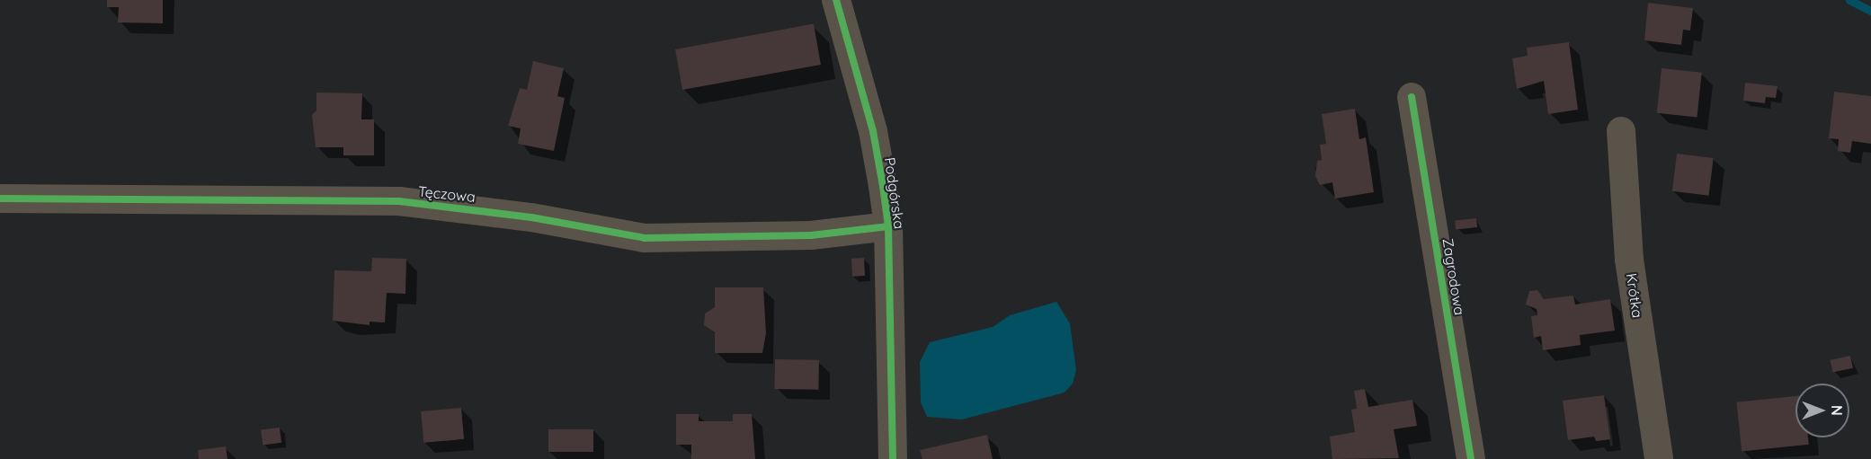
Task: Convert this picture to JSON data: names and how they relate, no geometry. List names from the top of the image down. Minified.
{"streets":{"street":["Podgórska","Tęczowa","Zagrodowa","Krótka"]},"crossings":[["Podgórska","Tęczowa"]],"north":"right"}
